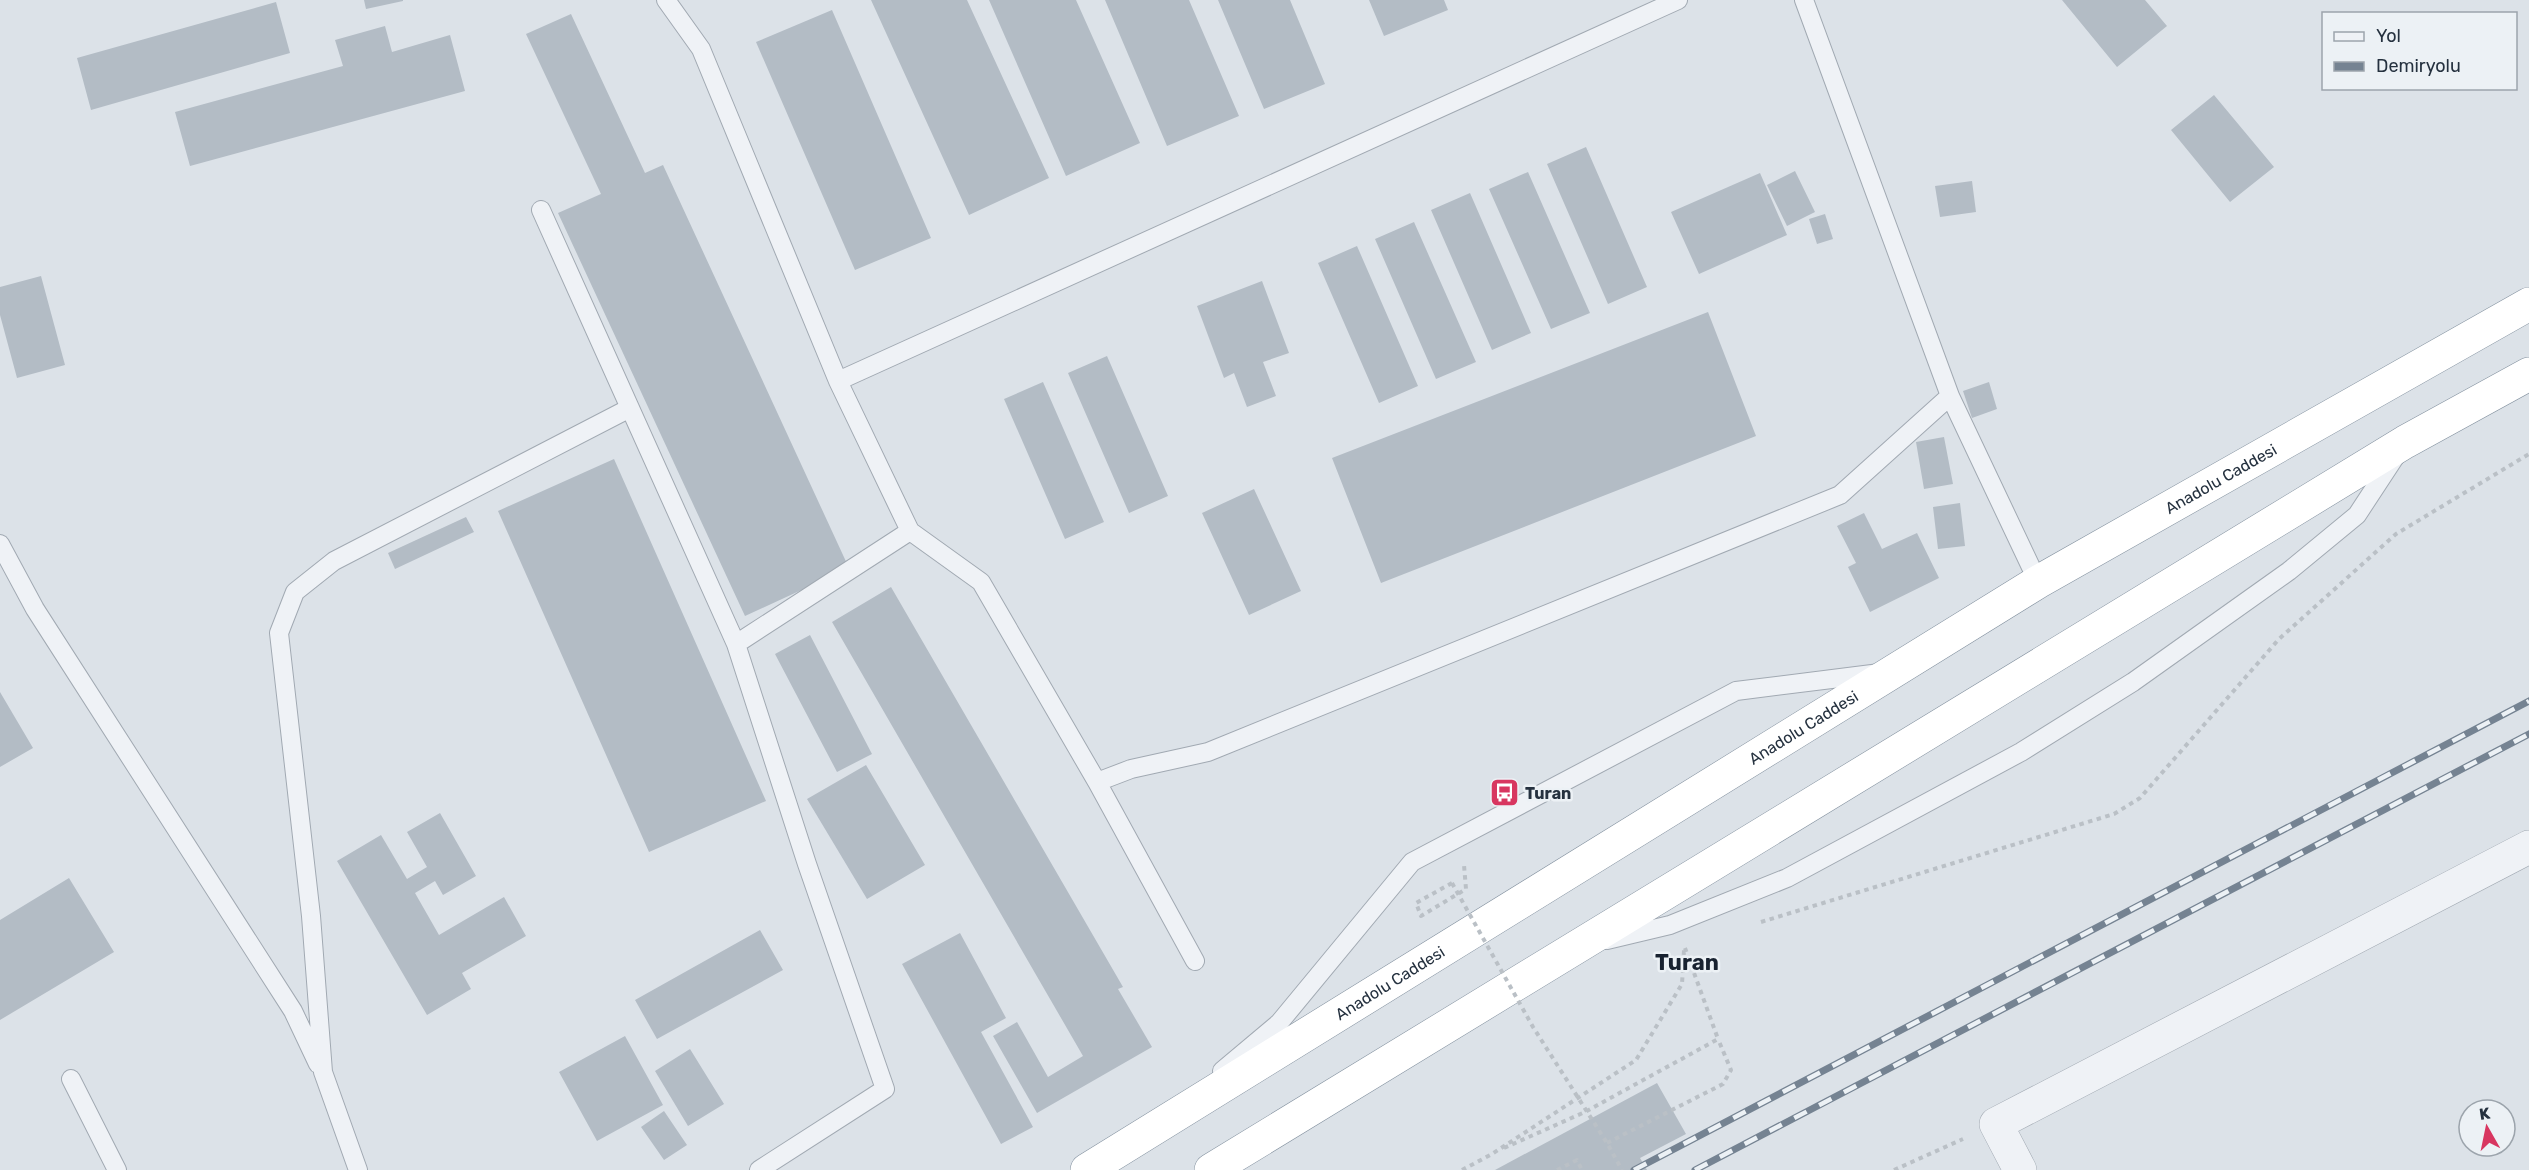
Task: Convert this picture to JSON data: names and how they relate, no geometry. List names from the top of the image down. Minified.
{"streets":{"highway":["Anadolu Caddesi"]},"districts":["Turan"],"places":{"bus stop":["Turan"]},"legend":["Yol","Demiryolu"],"north":"top"}
